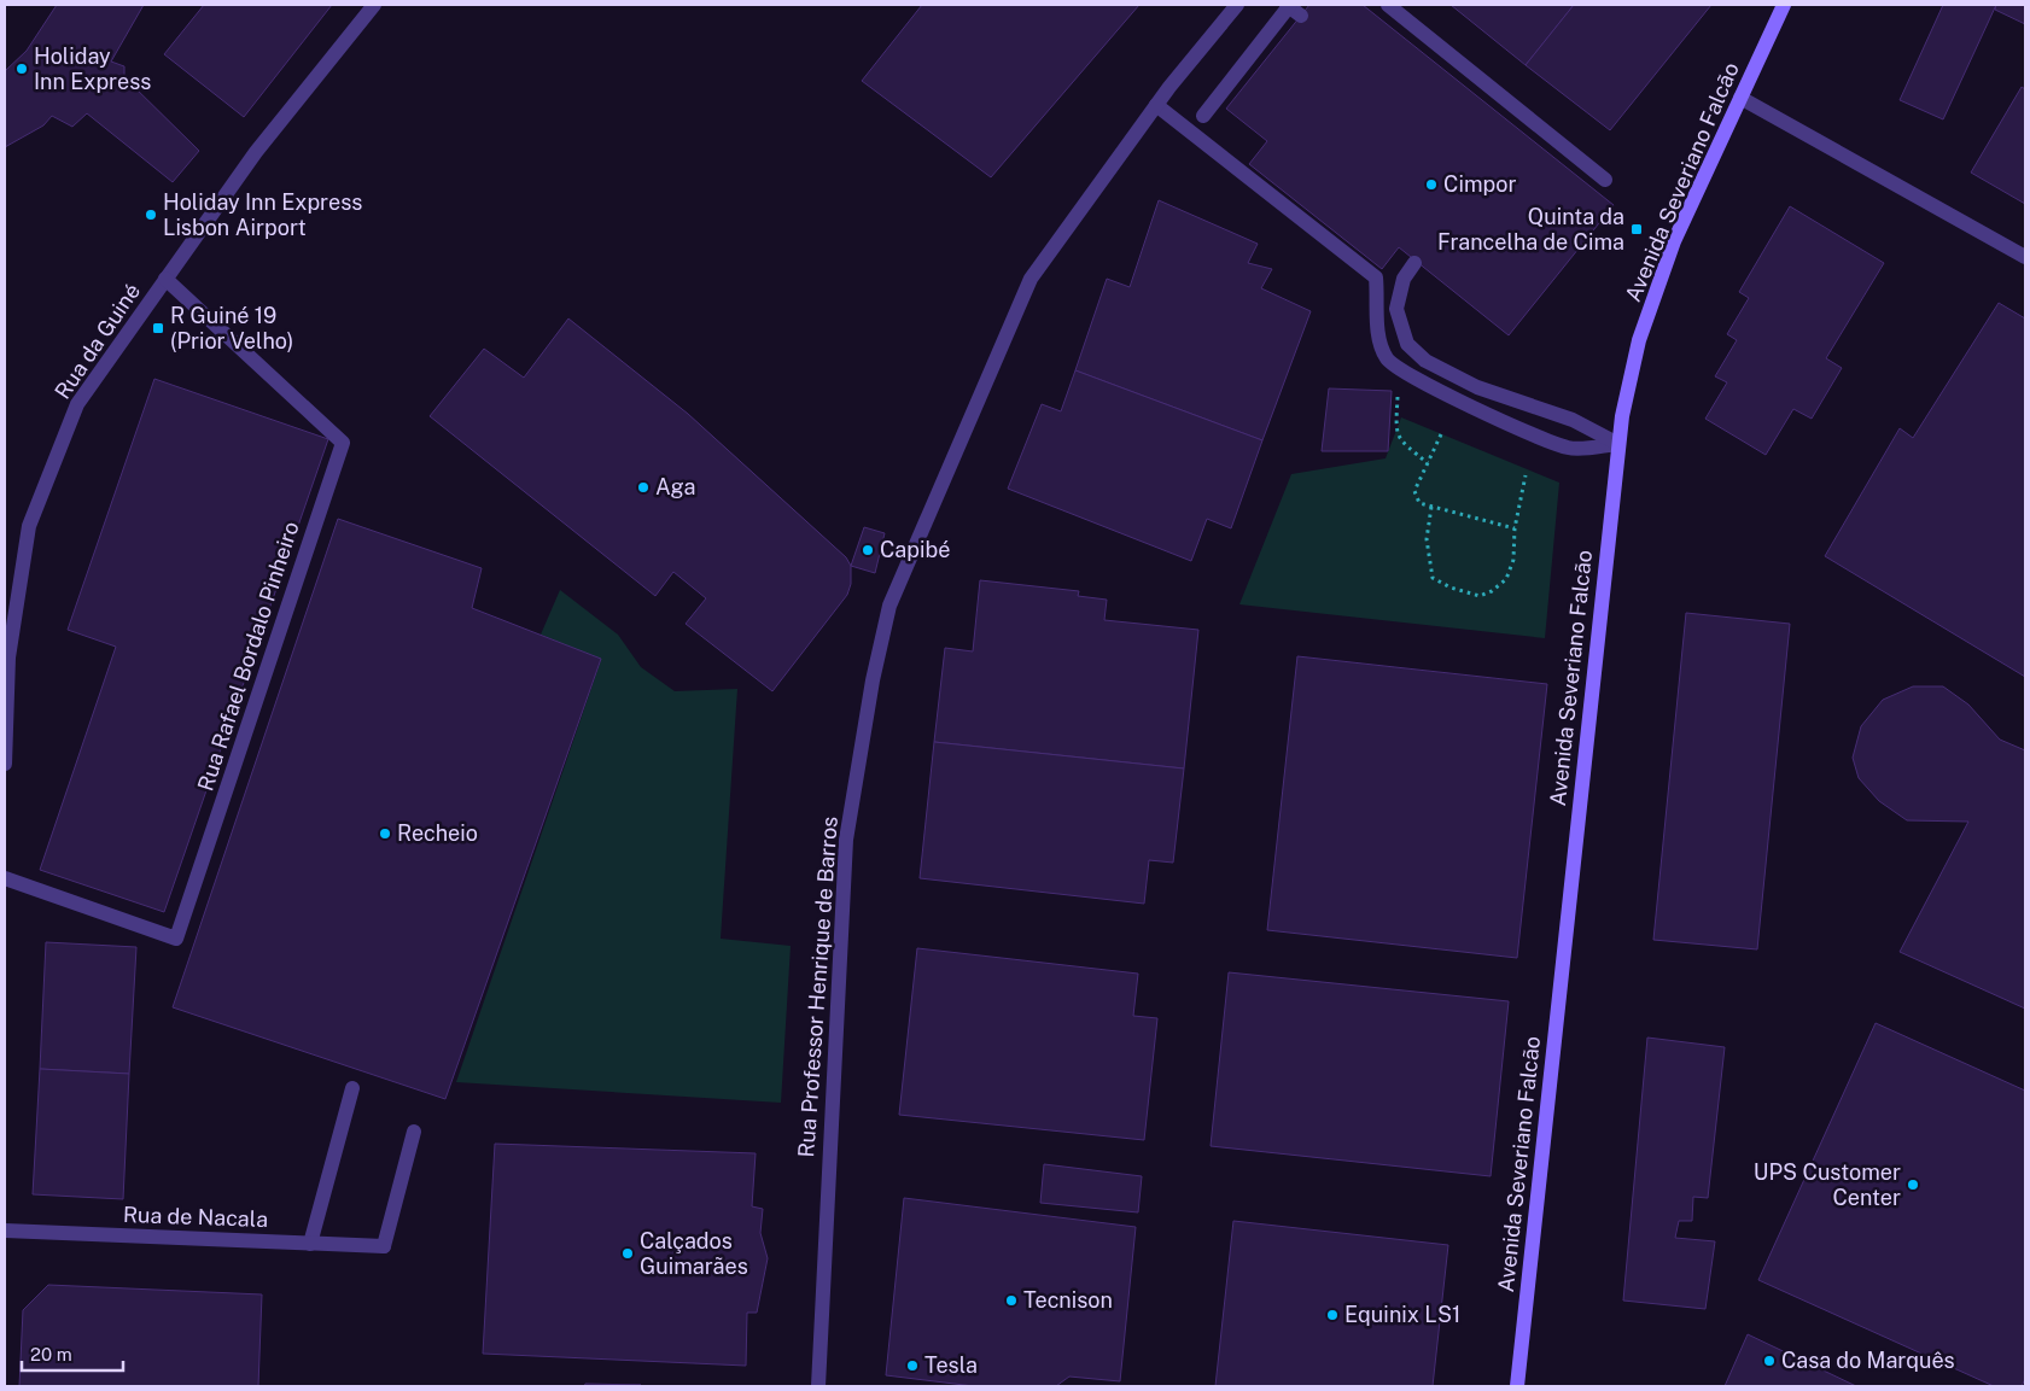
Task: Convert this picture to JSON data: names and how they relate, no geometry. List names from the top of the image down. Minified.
{"streets":{"street":["Avenida Severiano Falcão","Rua da Guiné","Rua Rafael Bordalo Pinheiro","Rua Professor Henrique de Barros","Rua de Nacala"]},"crossings":[["Rua da Guiné","Rua Rafael Bordalo Pinheiro"]],"places":{"other":["Holiday Inn Express","Cimpor","Holiday Inn Express Lisbon Airport","Aga","Capibé","Recheio","UPS Customer Center","Calçados Guimarães","Tecnison","Equinix LS1","Casa do Marquês","Tesla"],"transit":["Quinta da Francelha de Cima","R Guiné 19 (Prior Velho)"]},"scale_bar":"20 m"}
